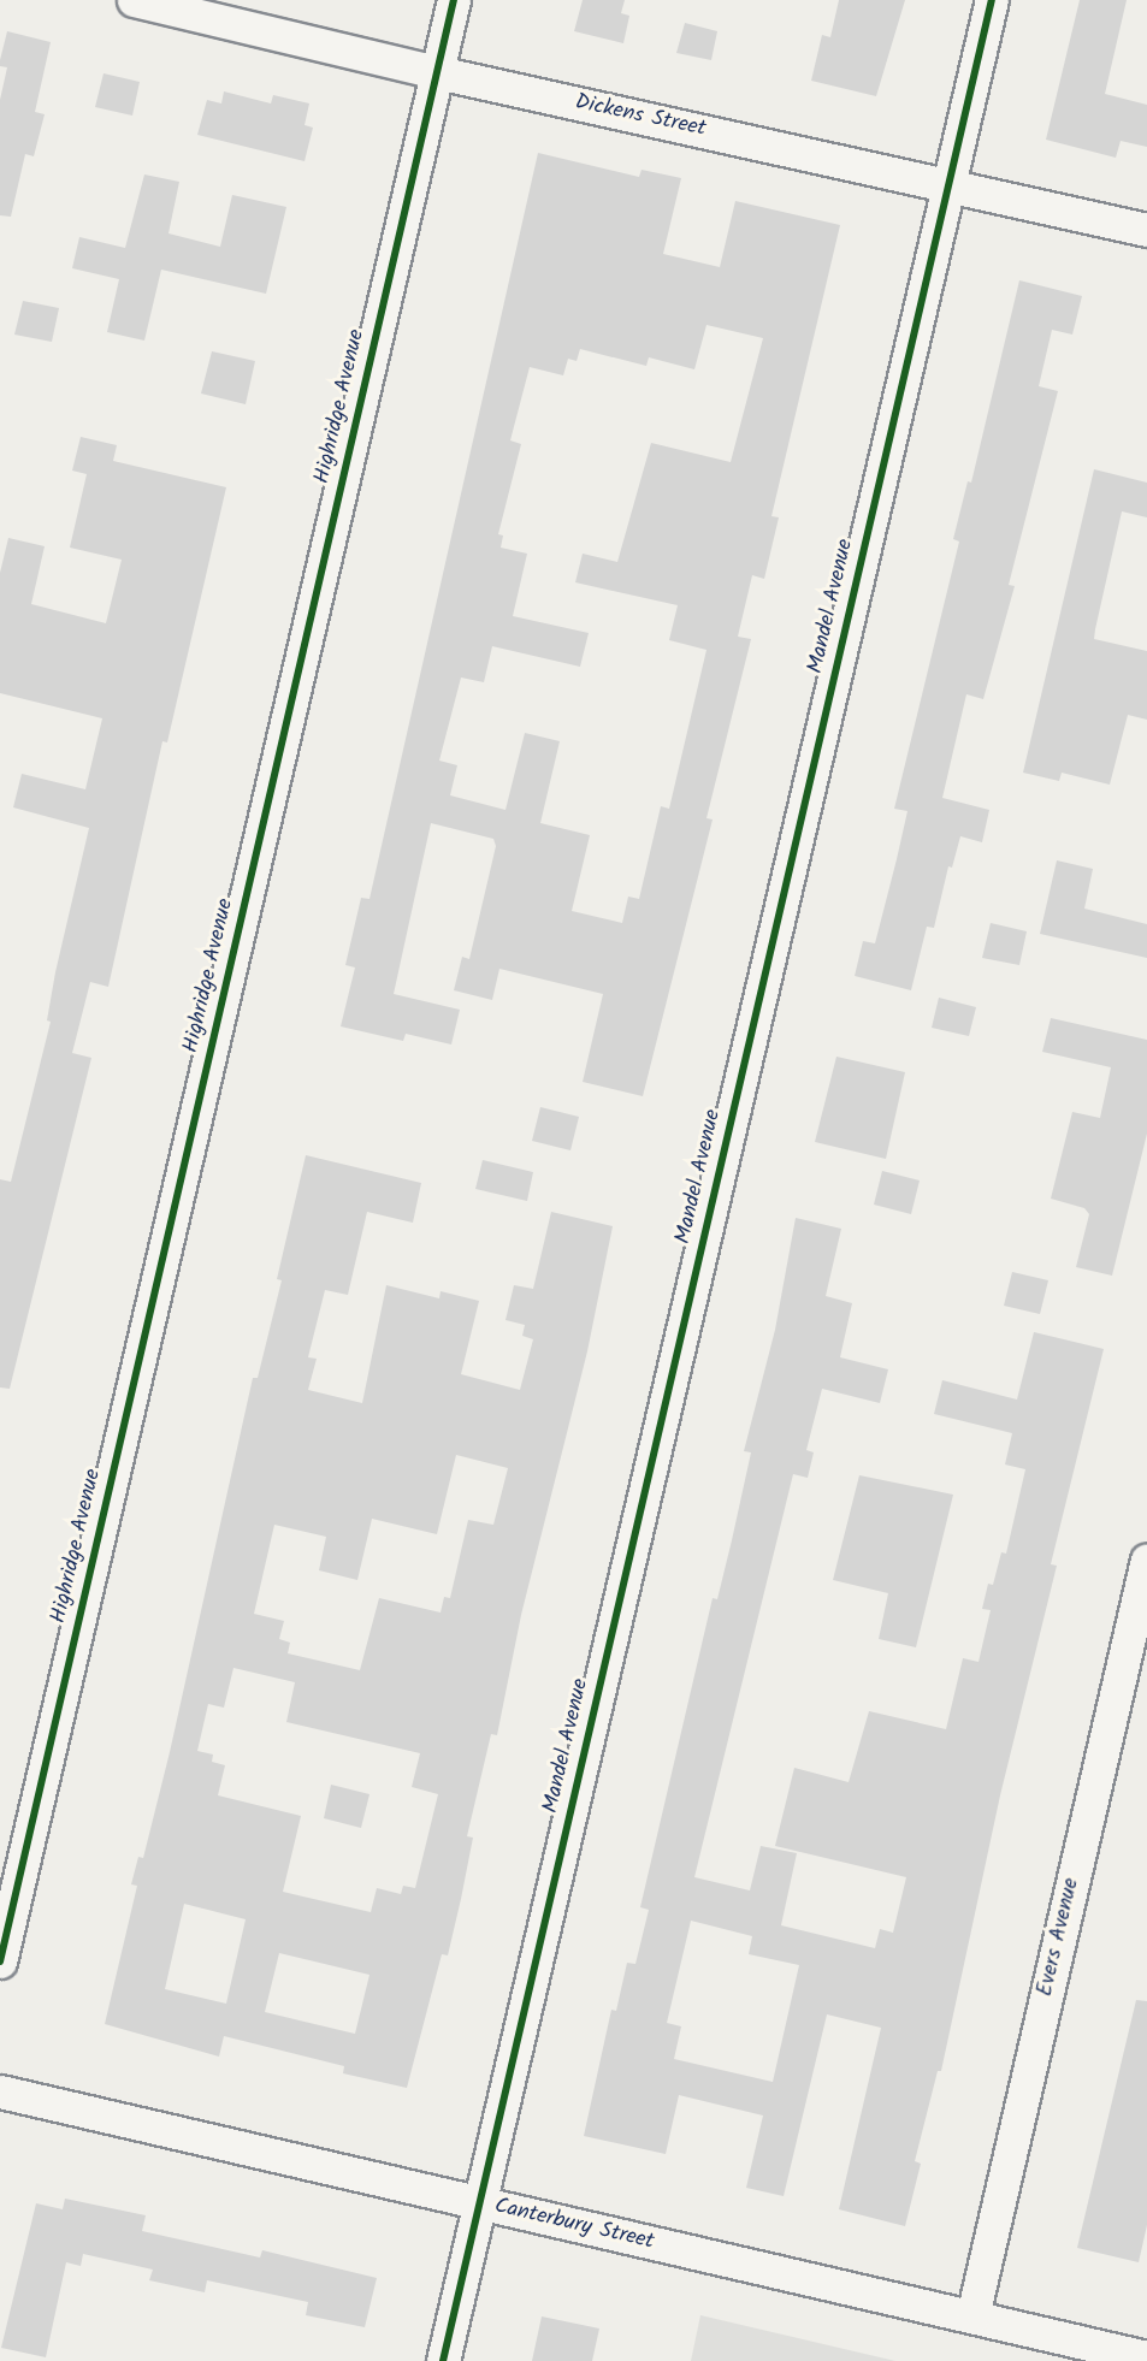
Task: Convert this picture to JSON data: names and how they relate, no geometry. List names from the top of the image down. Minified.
{"streets":{"street":["Dickens Street","Highridge Avenue","Mandel Avenue","Evers Avenue","Canterbury Street"]},"crossings":[["Dickens Street","Highridge Avenue"],["Dickens Street","Mandel Avenue"],["Mandel Avenue","Canterbury Street"],["Evers Avenue","Canterbury Street"]]}
